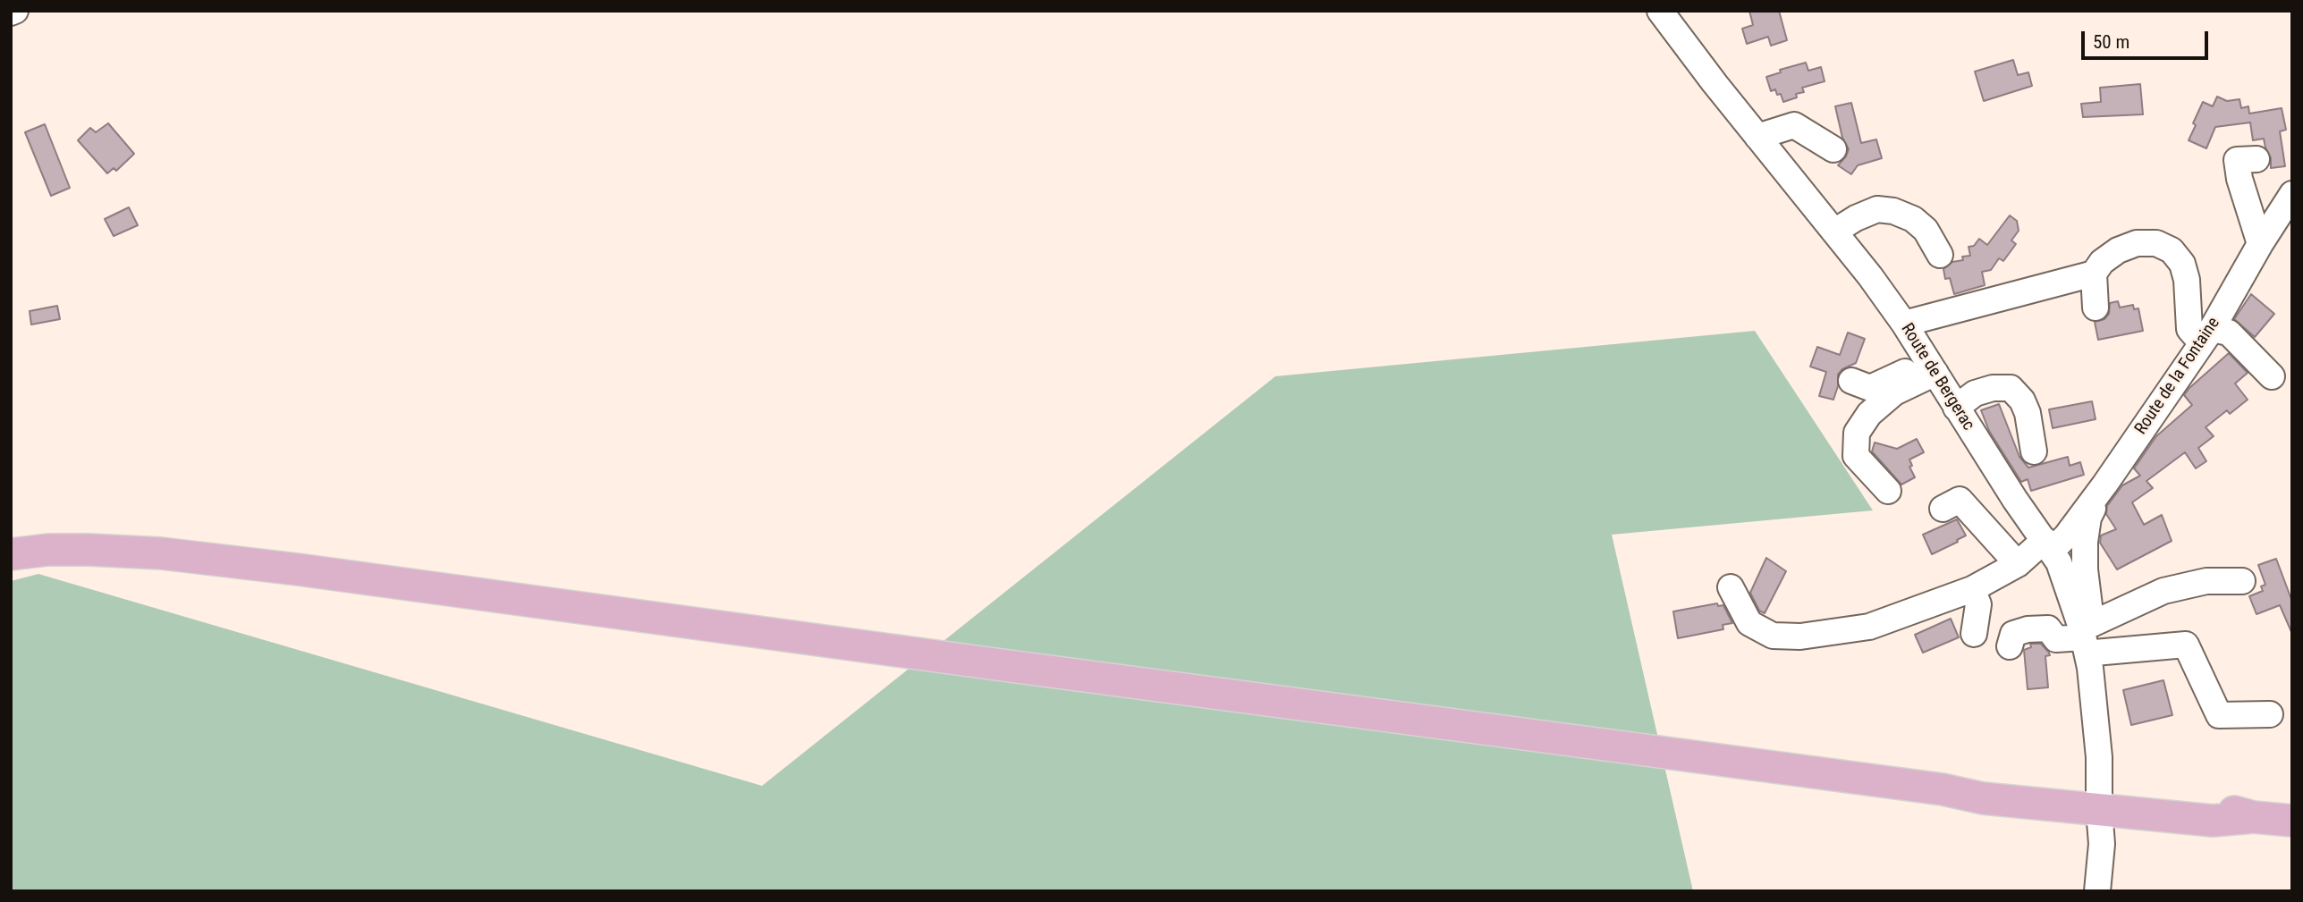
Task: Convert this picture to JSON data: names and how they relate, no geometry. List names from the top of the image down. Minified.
{"streets":{"street":["Route de la Fontaine","Route de Bergerac"]},"crossings":[["Route de la Fontaine","Route de Bergerac"]],"scale_bar":"50 m"}
